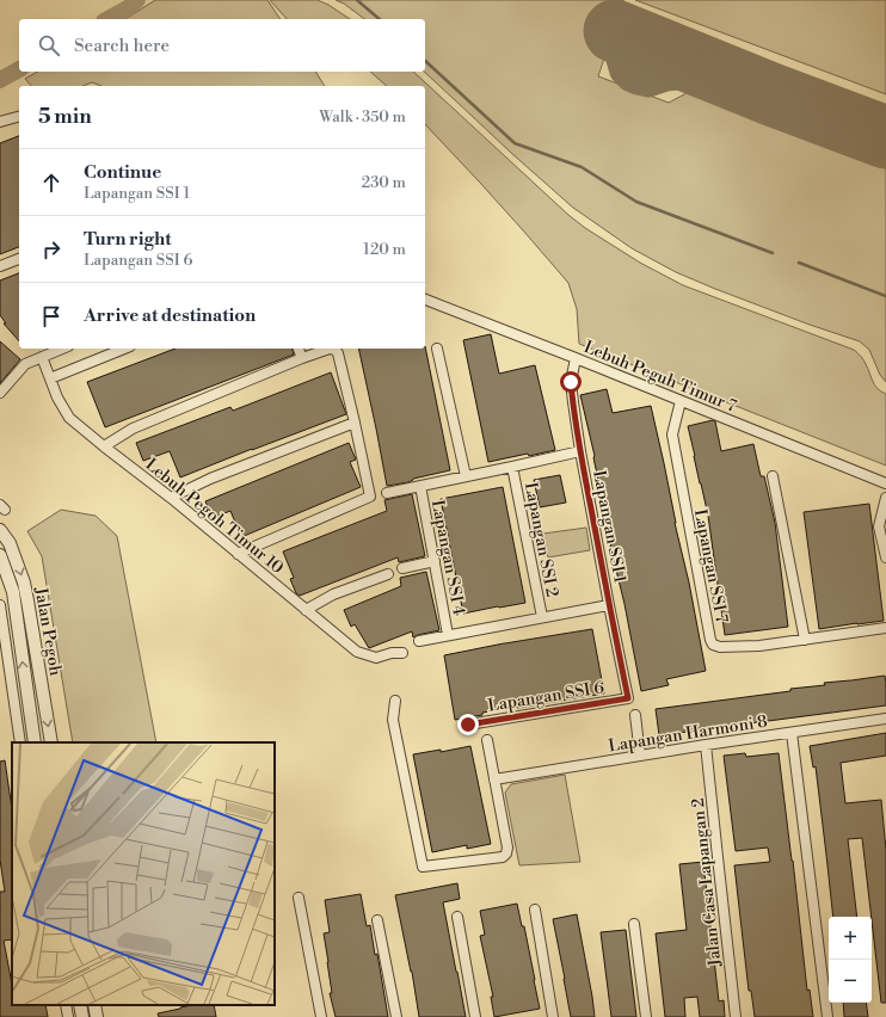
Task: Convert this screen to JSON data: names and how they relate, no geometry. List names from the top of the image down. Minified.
{"streets":{"street":["Lebuh Peguh Timur 7","Lebuh Pegoh Timur 10","Lapangan SSI 1","Lapangan SSI 2","Lapangan SSI 4","Lapangan SSI 7","Jalan Pegoh","Lapangan SSI 6","Lapangan Harmoni 8","Jalan Casa Lapangan 2"]},"crossings":[["Lebuh Peguh Timur 7","Lapangan SSI 1"],["Lebuh Peguh Timur 7","Lapangan SSI 7"],["Lapangan SSI 1","Lapangan SSI 6"],["Lapangan Harmoni 8","Jalan Casa Lapangan 2"]],"page":{"search":"Search here","heading":["5 min","Walk · 350 m"],"list":[["Continue","Lapangan SSI 1","230 m"],["Turn right","Lapangan SSI 6","120 m"],"Arrive at destination"],"map_buttons":["+","−"]}}
